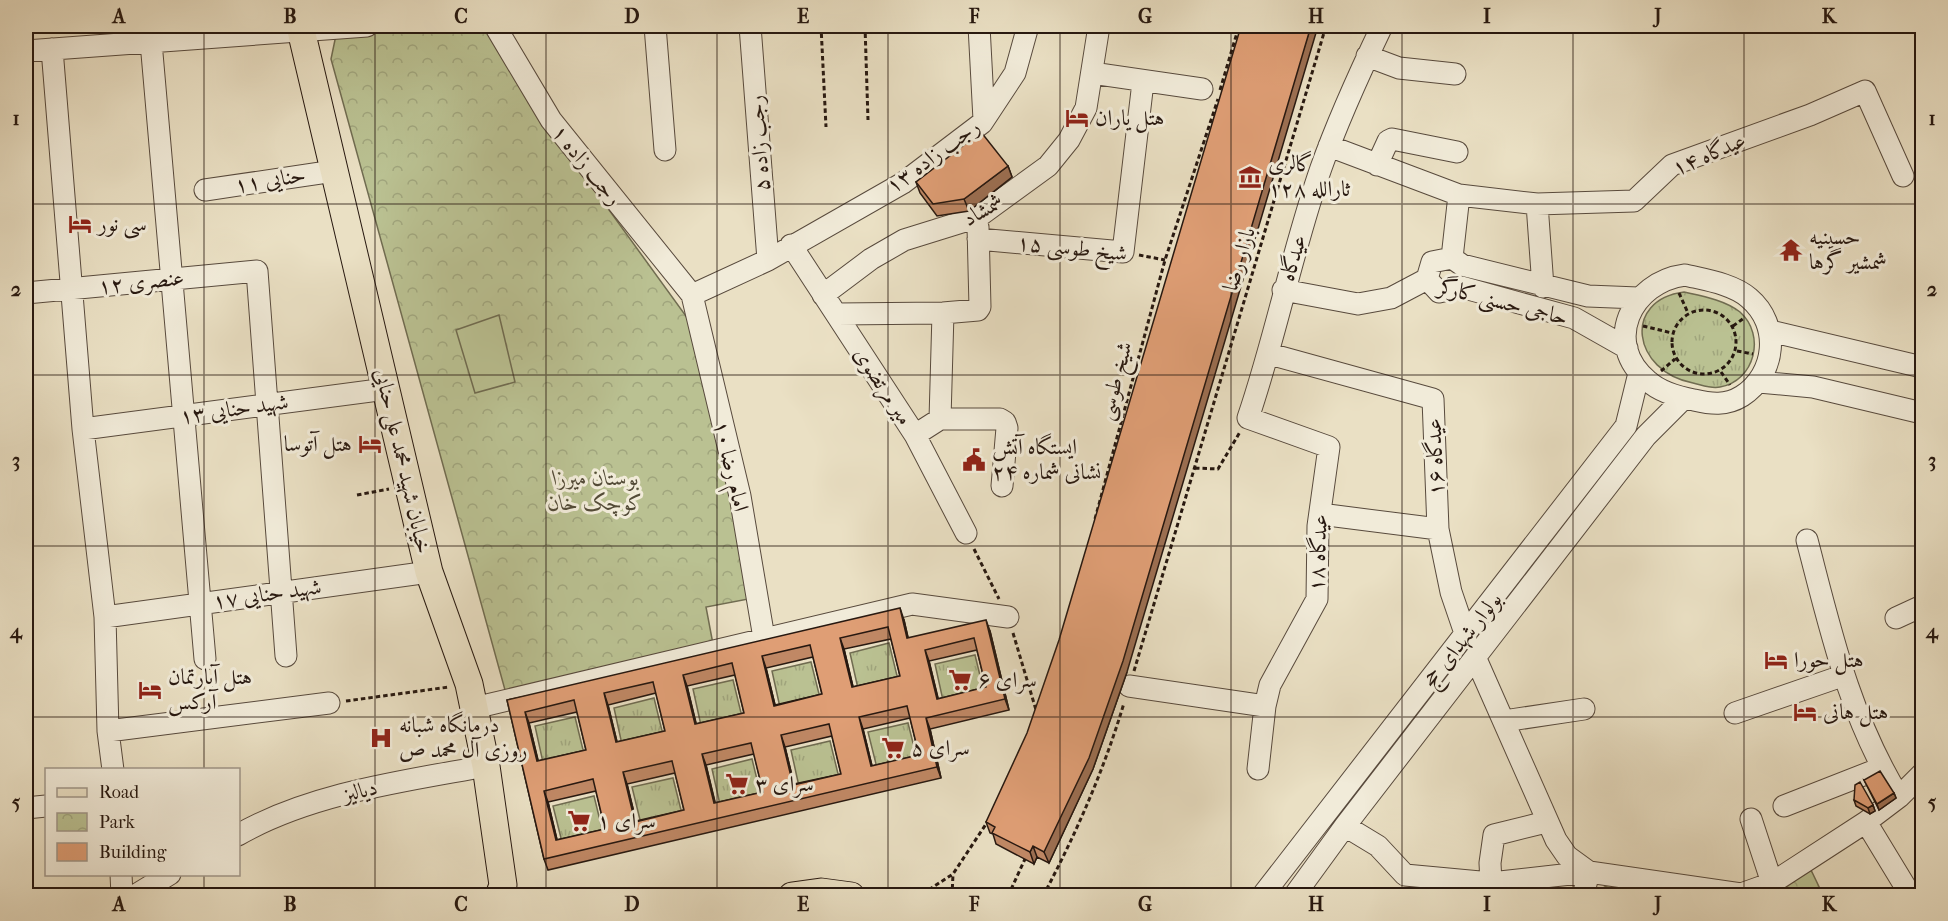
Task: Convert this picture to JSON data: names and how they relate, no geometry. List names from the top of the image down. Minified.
{"streets":{"main road":["خیابان شهید محمد علی حنایی"],"street":["رجب زاده ۵","عیدگاه ۱۴","رجب زاده ۱۳","رجب زاده ۱","حنایی ۱۱","شمشاد","۱۵ شیخ طوسی","عیدگاه","عنصری ۱۲","حاجی حسنی کارگر","میر مرتضوی","شهید حنایی ۱۳","عیدگاه ۱۶","امام رضا ۱۰","عیدگاه ۱۸","شهید حنایی ۱۷","بولوار شهدای حج","دیالیز"],"path":["بازار رضا","شیخ طوسی"]},"crossings":[["رجب زاده ۵","رجب زاده ۱۳"],["عیدگاه ۱۴","عیدگاه"],["رجب زاده ۱۳","رجب زاده ۱"],["رجب زاده ۱۳","میر مرتضوی"],["رجب زاده ۱۳","امام رضا ۱۰"],["رجب زاده ۱","امام رضا ۱۰"],["حنایی ۱۱","خیابان شهید محمد علی حنایی"],["شمشاد","میر مرتضوی"],["۱۵ شیخ طوسی","شیخ طوسی"],["عیدگاه","بازار رضا"],["عیدگاه","عیدگاه ۱۶"],["عیدگاه","عیدگاه ۱۸"],["بازار رضا","عیدگاه ۱۸"],["عنصری ۱۲","شهید حنایی ۱۳"],["شهید حنایی ۱۳","خیابان شهید محمد علی حنایی"],["عیدگاه ۱۶","عیدگاه ۱۸"],["خیابان شهید محمد علی حنایی","شهید حنایی ۱۷"],["خیابان شهید محمد علی حنایی","دیالیز"]],"parks":["بوستان میرزا کوچک خان"],"places":{"hotel":["هتل یاران","سی نور","هتل آتوسا","هتل حورا","هتل آپارتمان آرکس","هتل هانی"],"museum":["گالری ثارالله ۱۲۸"],"temple":["حسینیه شمشیر گرها"],"public building":["ایستگاه آتش نشانی شماره ۲۴"],"supermarket":["سرای ۶","سرای ۵","سرای ۳","سرای ۱"],"hospital":["درمانگاه شبانه روزی آل محمد ص"]},"legend":["Road","Park","Building"],"grid":{"columns":["A","B","C","D","E","F","G","H","I","J","K"],"rows":["1","2","3","4","5"]}}
